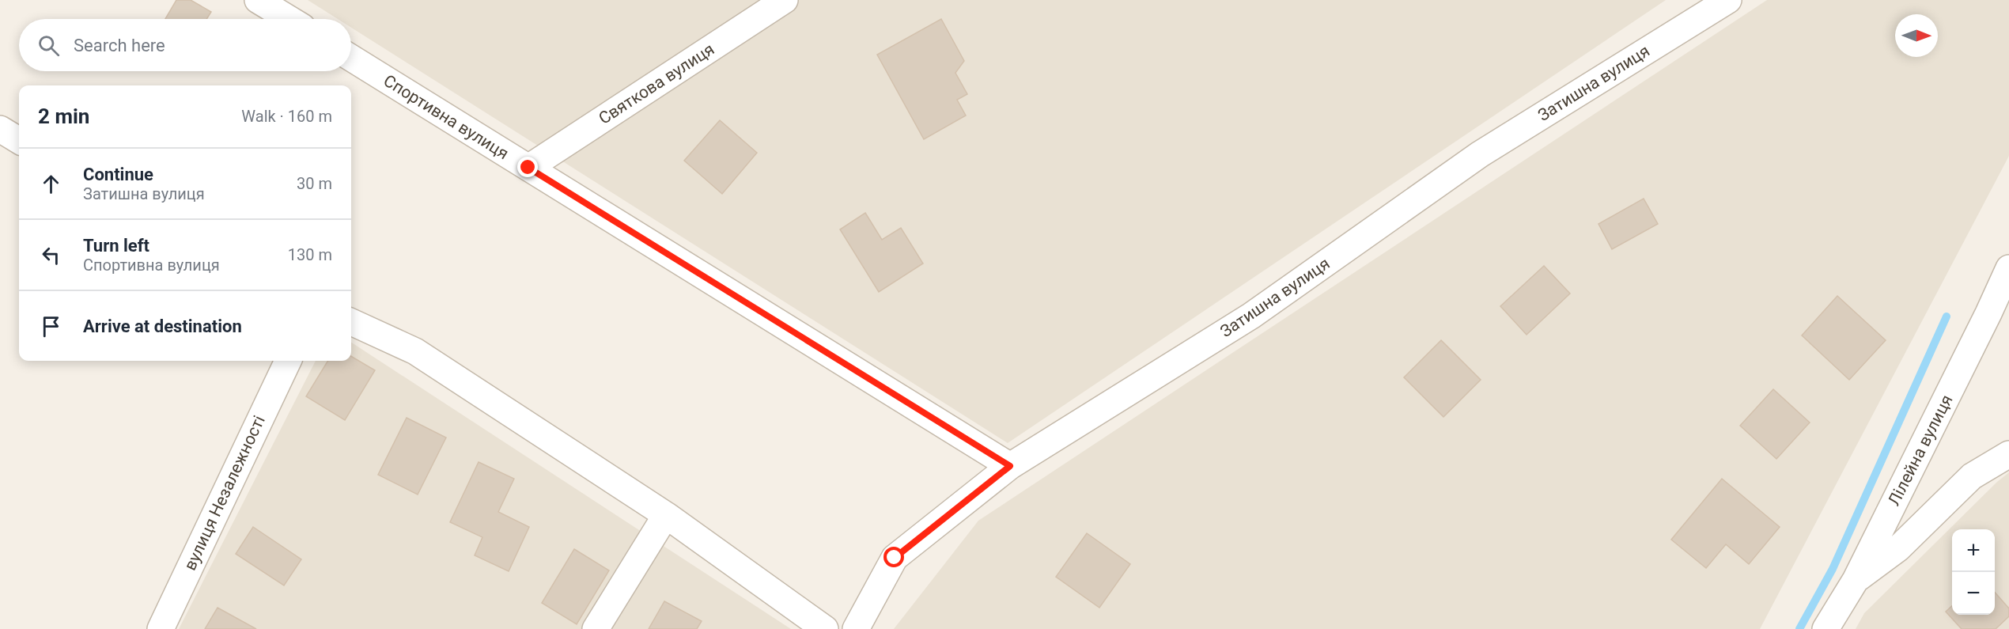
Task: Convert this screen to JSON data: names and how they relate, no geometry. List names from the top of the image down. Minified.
{"streets":{"street":["Затишна вулиця","Святкова вулиця","Спортивна вулиця","Лілейна вулиця","вулиця Незалежності"]},"crossings":[["Затишна вулиця","Спортивна вулиця"],["Святкова вулиця","Спортивна вулиця"]],"north":"right","page":{"search":"Search here","heading":["2 min","Walk · 160 m"],"list":[["Continue","Затишна вулиця","30 m"],["Turn left","Спортивна вулиця","130 m"],"Arrive at destination"],"map_buttons":["+","−"]}}
